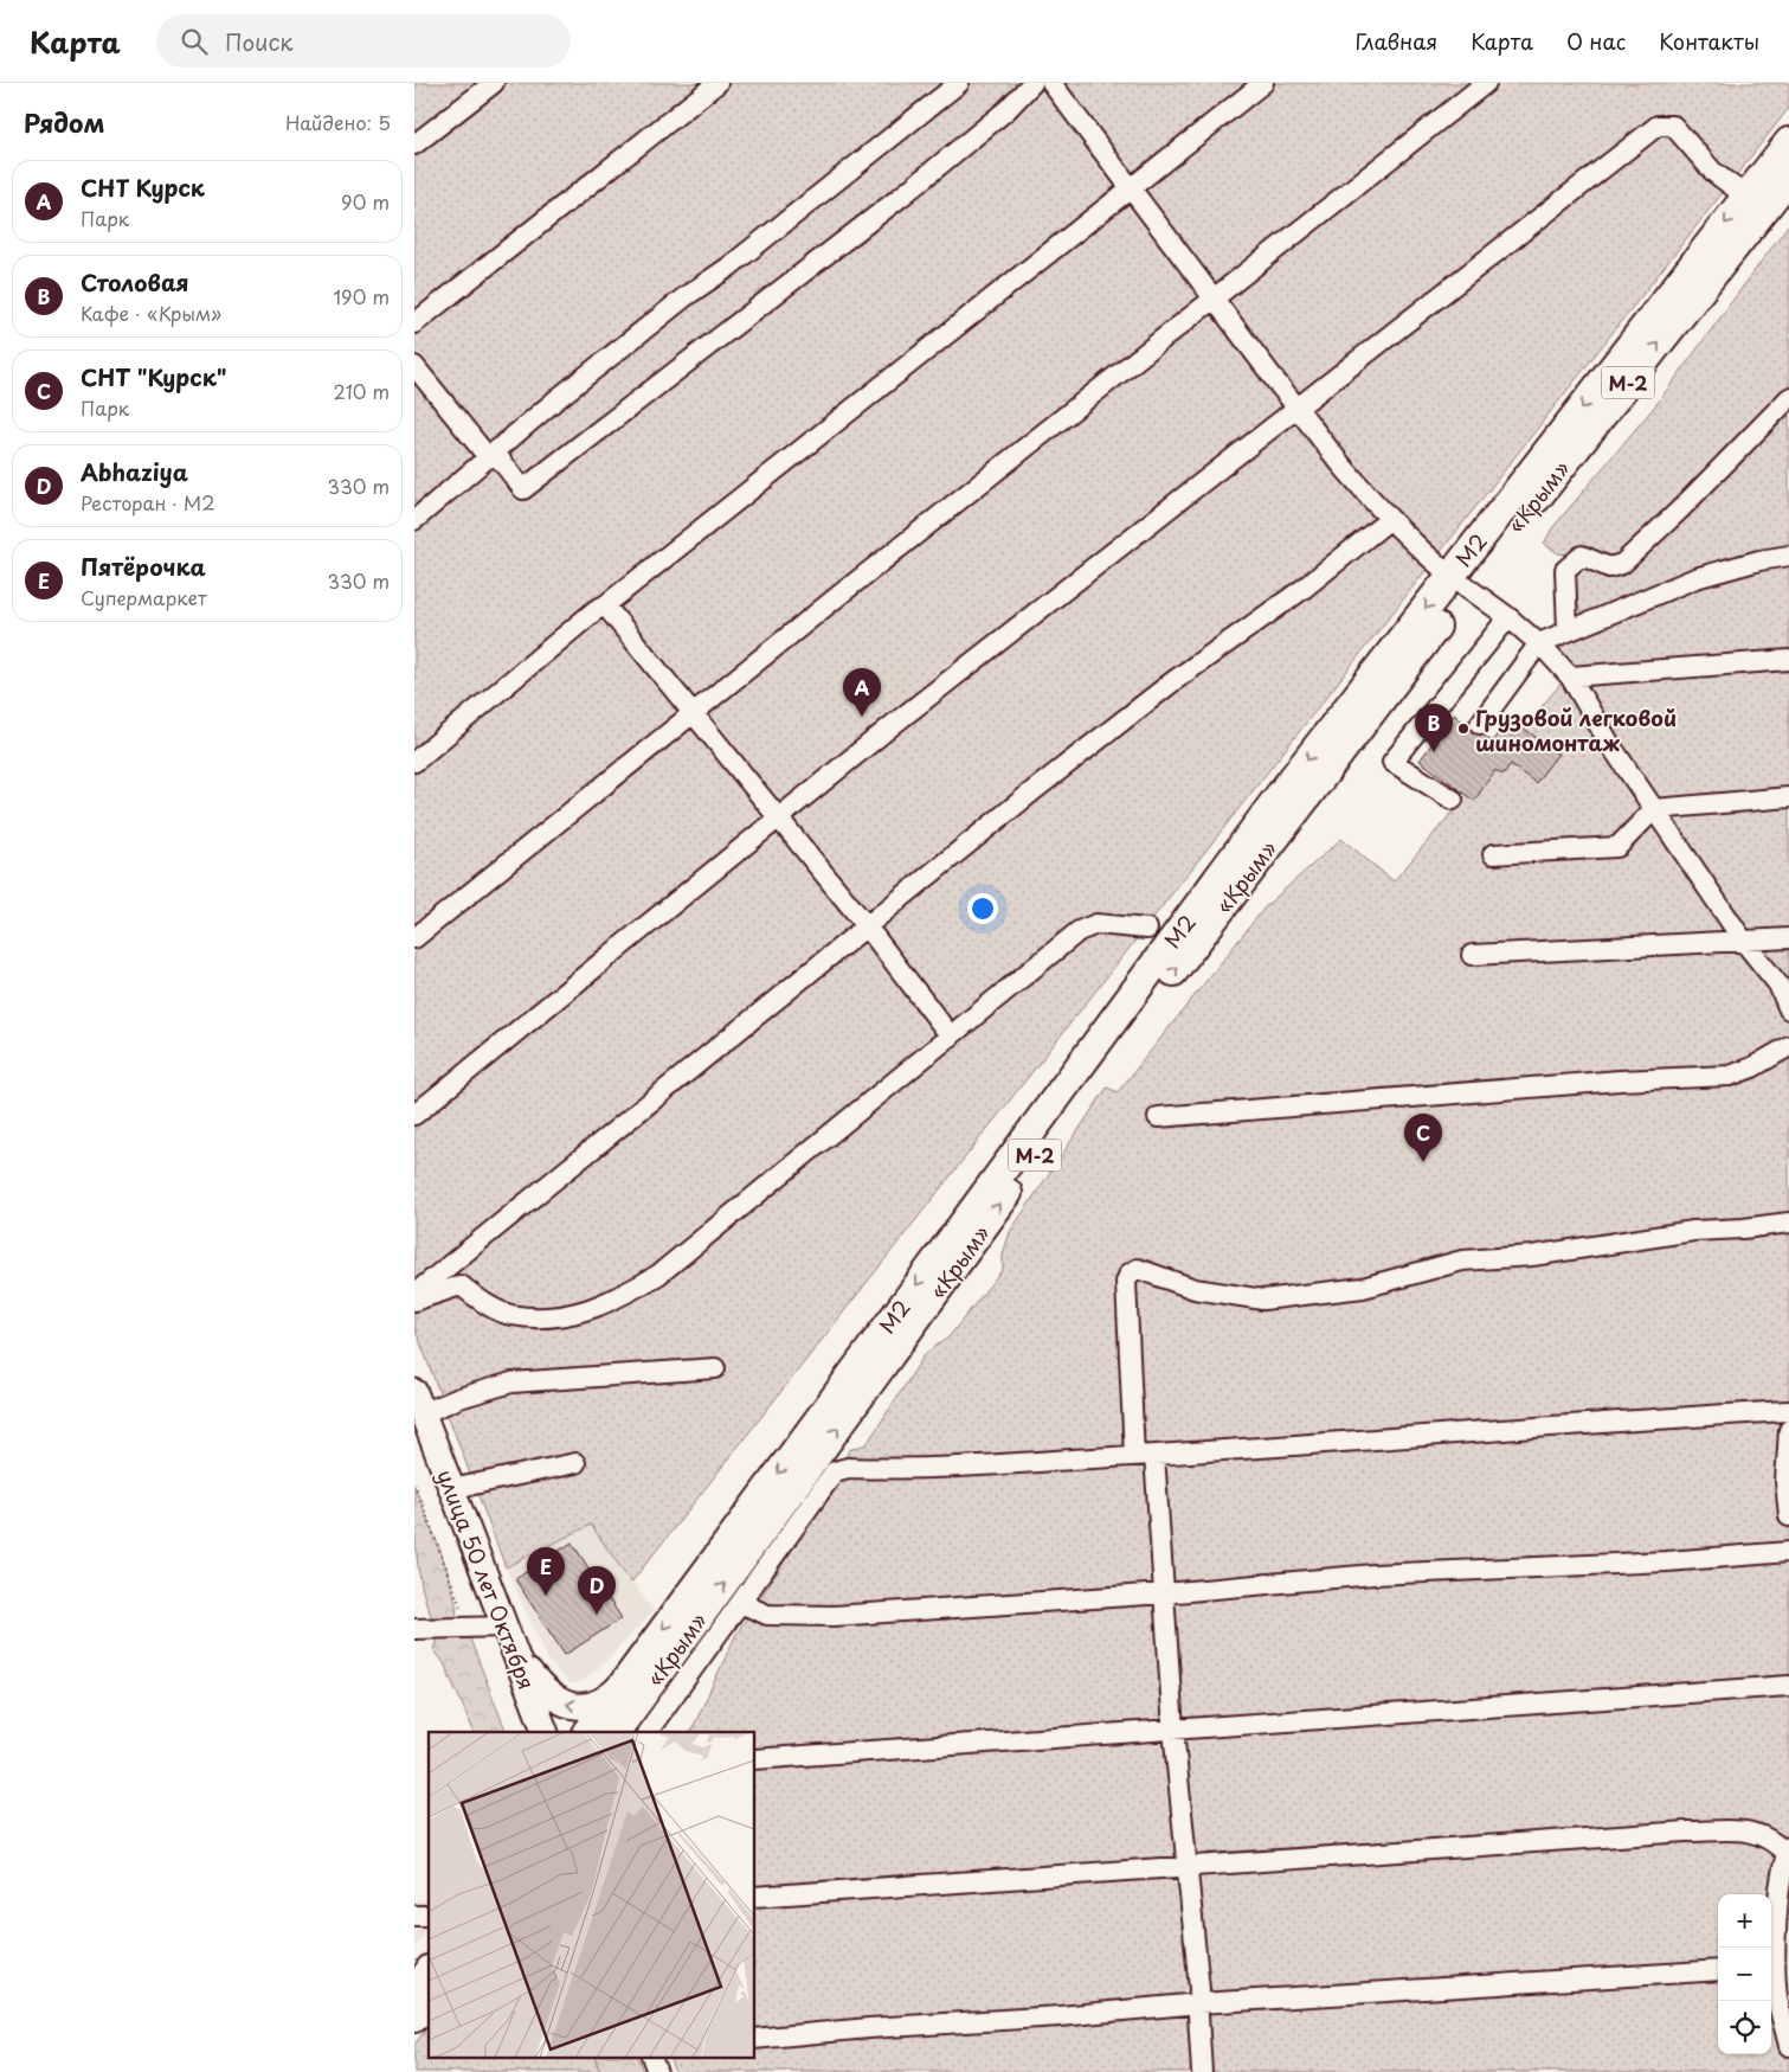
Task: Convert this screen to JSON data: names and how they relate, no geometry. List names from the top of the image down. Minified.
{"streets":{"highway":["М-2","«Крым»","М2"],"main road":["улица 50 лет Октября"]},"crossings":[["«Крым»","М2"]],"one_way":["«Крым»","М2"],"places":["Грузовой легковой шиномонтаж"],"page":{"header":"Карта","search":"Поиск","nav":["Главная","Карта","О нас","Контакты"],"heading":["Рядом","Найдено: 5"],"list":[{"mark":"A","name":"СНТ Курск","note":"Парк","value":"90 m"},{"mark":"B","name":"Столовая","note":"Кафе · «Крым»","value":"190 m"},{"mark":"C","name":"СНТ \"Курск\"","note":"Парк","value":"210 m"},{"mark":"D","name":"Abhaziya","note":"Ресторан · М2","value":"330 m"},{"mark":"E","name":"Пятёрочка","note":"Супермаркет","value":"330 m"}],"pins":["A","B","C","E","D"],"map_buttons":["+","−"]}}
